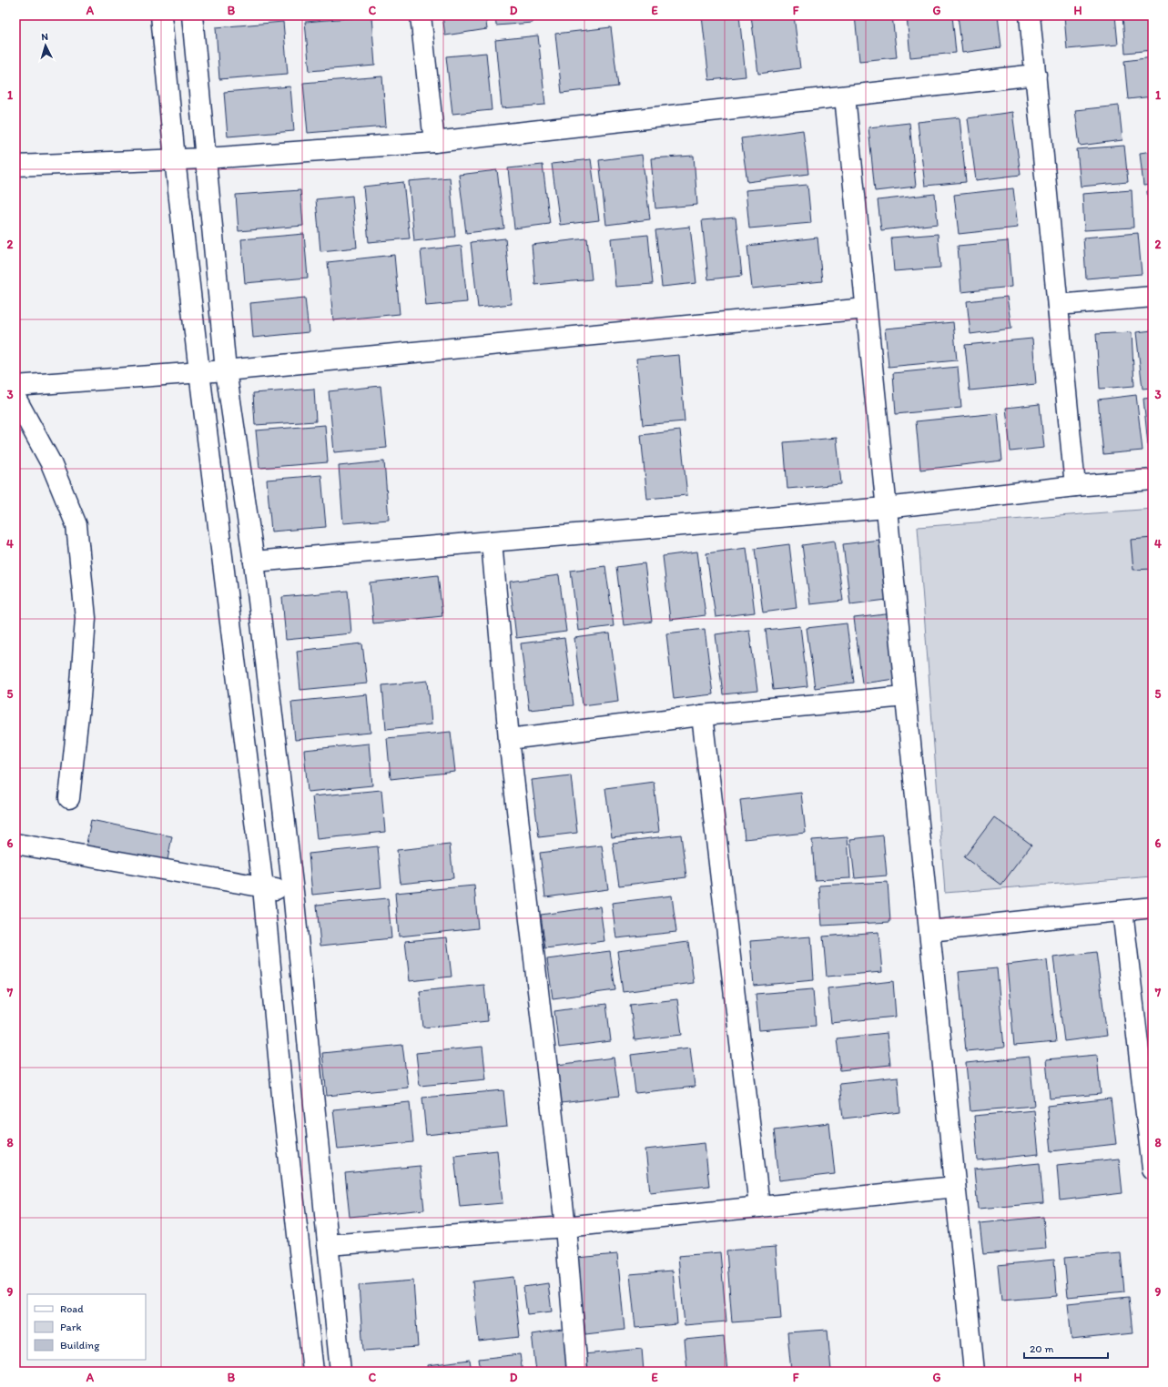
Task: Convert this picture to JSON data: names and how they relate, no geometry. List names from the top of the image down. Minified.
{"legend":["Road","Park","Building"],"scale_bar":"20 m","north":"top","grid":{"columns":["A","B","C","D","E","F","G","H"],"rows":["1","2","3","4","5","6","7","8","9"]}}
